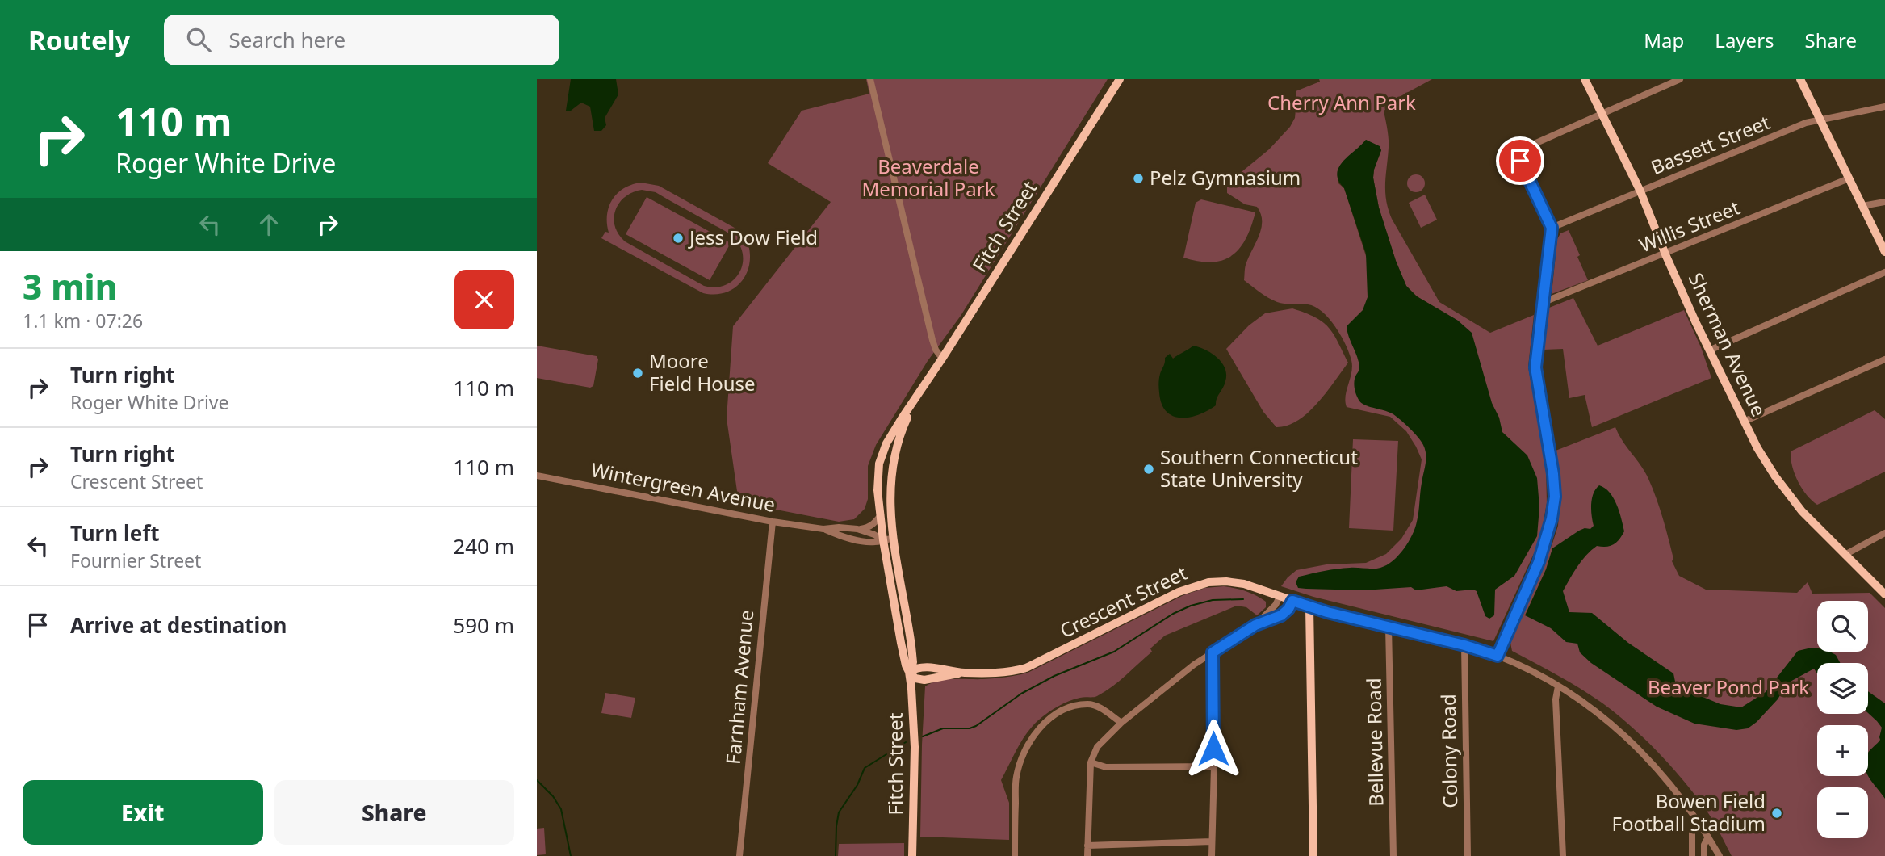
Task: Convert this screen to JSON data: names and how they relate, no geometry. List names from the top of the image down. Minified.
{"streets":{"main road":["Fitch Street","Sherman Avenue","Crescent Street"],"street":["Bassett Street","Willis Street","Wintergreen Avenue","Farnham Avenue","Bellevue Road","Colony Road"]},"crossings":[["Bassett Street","Sherman Avenue"],["Fitch Street","Wintergreen Avenue"],["Fitch Street","Crescent Street"],["Willis Street","Sherman Avenue"],["Wintergreen Avenue","Farnham Avenue"],["Crescent Street","Bellevue Road"],["Crescent Street","Colony Road"]],"parks":["Cherry Ann Park","Beaverdale Memorial Park","Beaver Pond Park"],"places":["Pelz Gymnasium","Jess Dow Field","Moore Field House","Southern Connecticut State University","Bowen Field Football Stadium"],"page":{"header":"Routely","search":"Search here","nav":["Map","Layers","Share"],"turn":["110 m","Roger White Drive"],"heading":["3 min","1.1 km · 07:26"],"list":[{"name":"Turn right","note":"Roger White Drive","value":"110 m"},{"name":"Turn right","note":"Crescent Street","value":"110 m"},{"name":"Turn left","note":"Fournier Street","value":"240 m"},{"name":"Arrive at destination","value":"590 m"}],"map_buttons":["+","−"],"buttons":["Exit","Share"]}}
